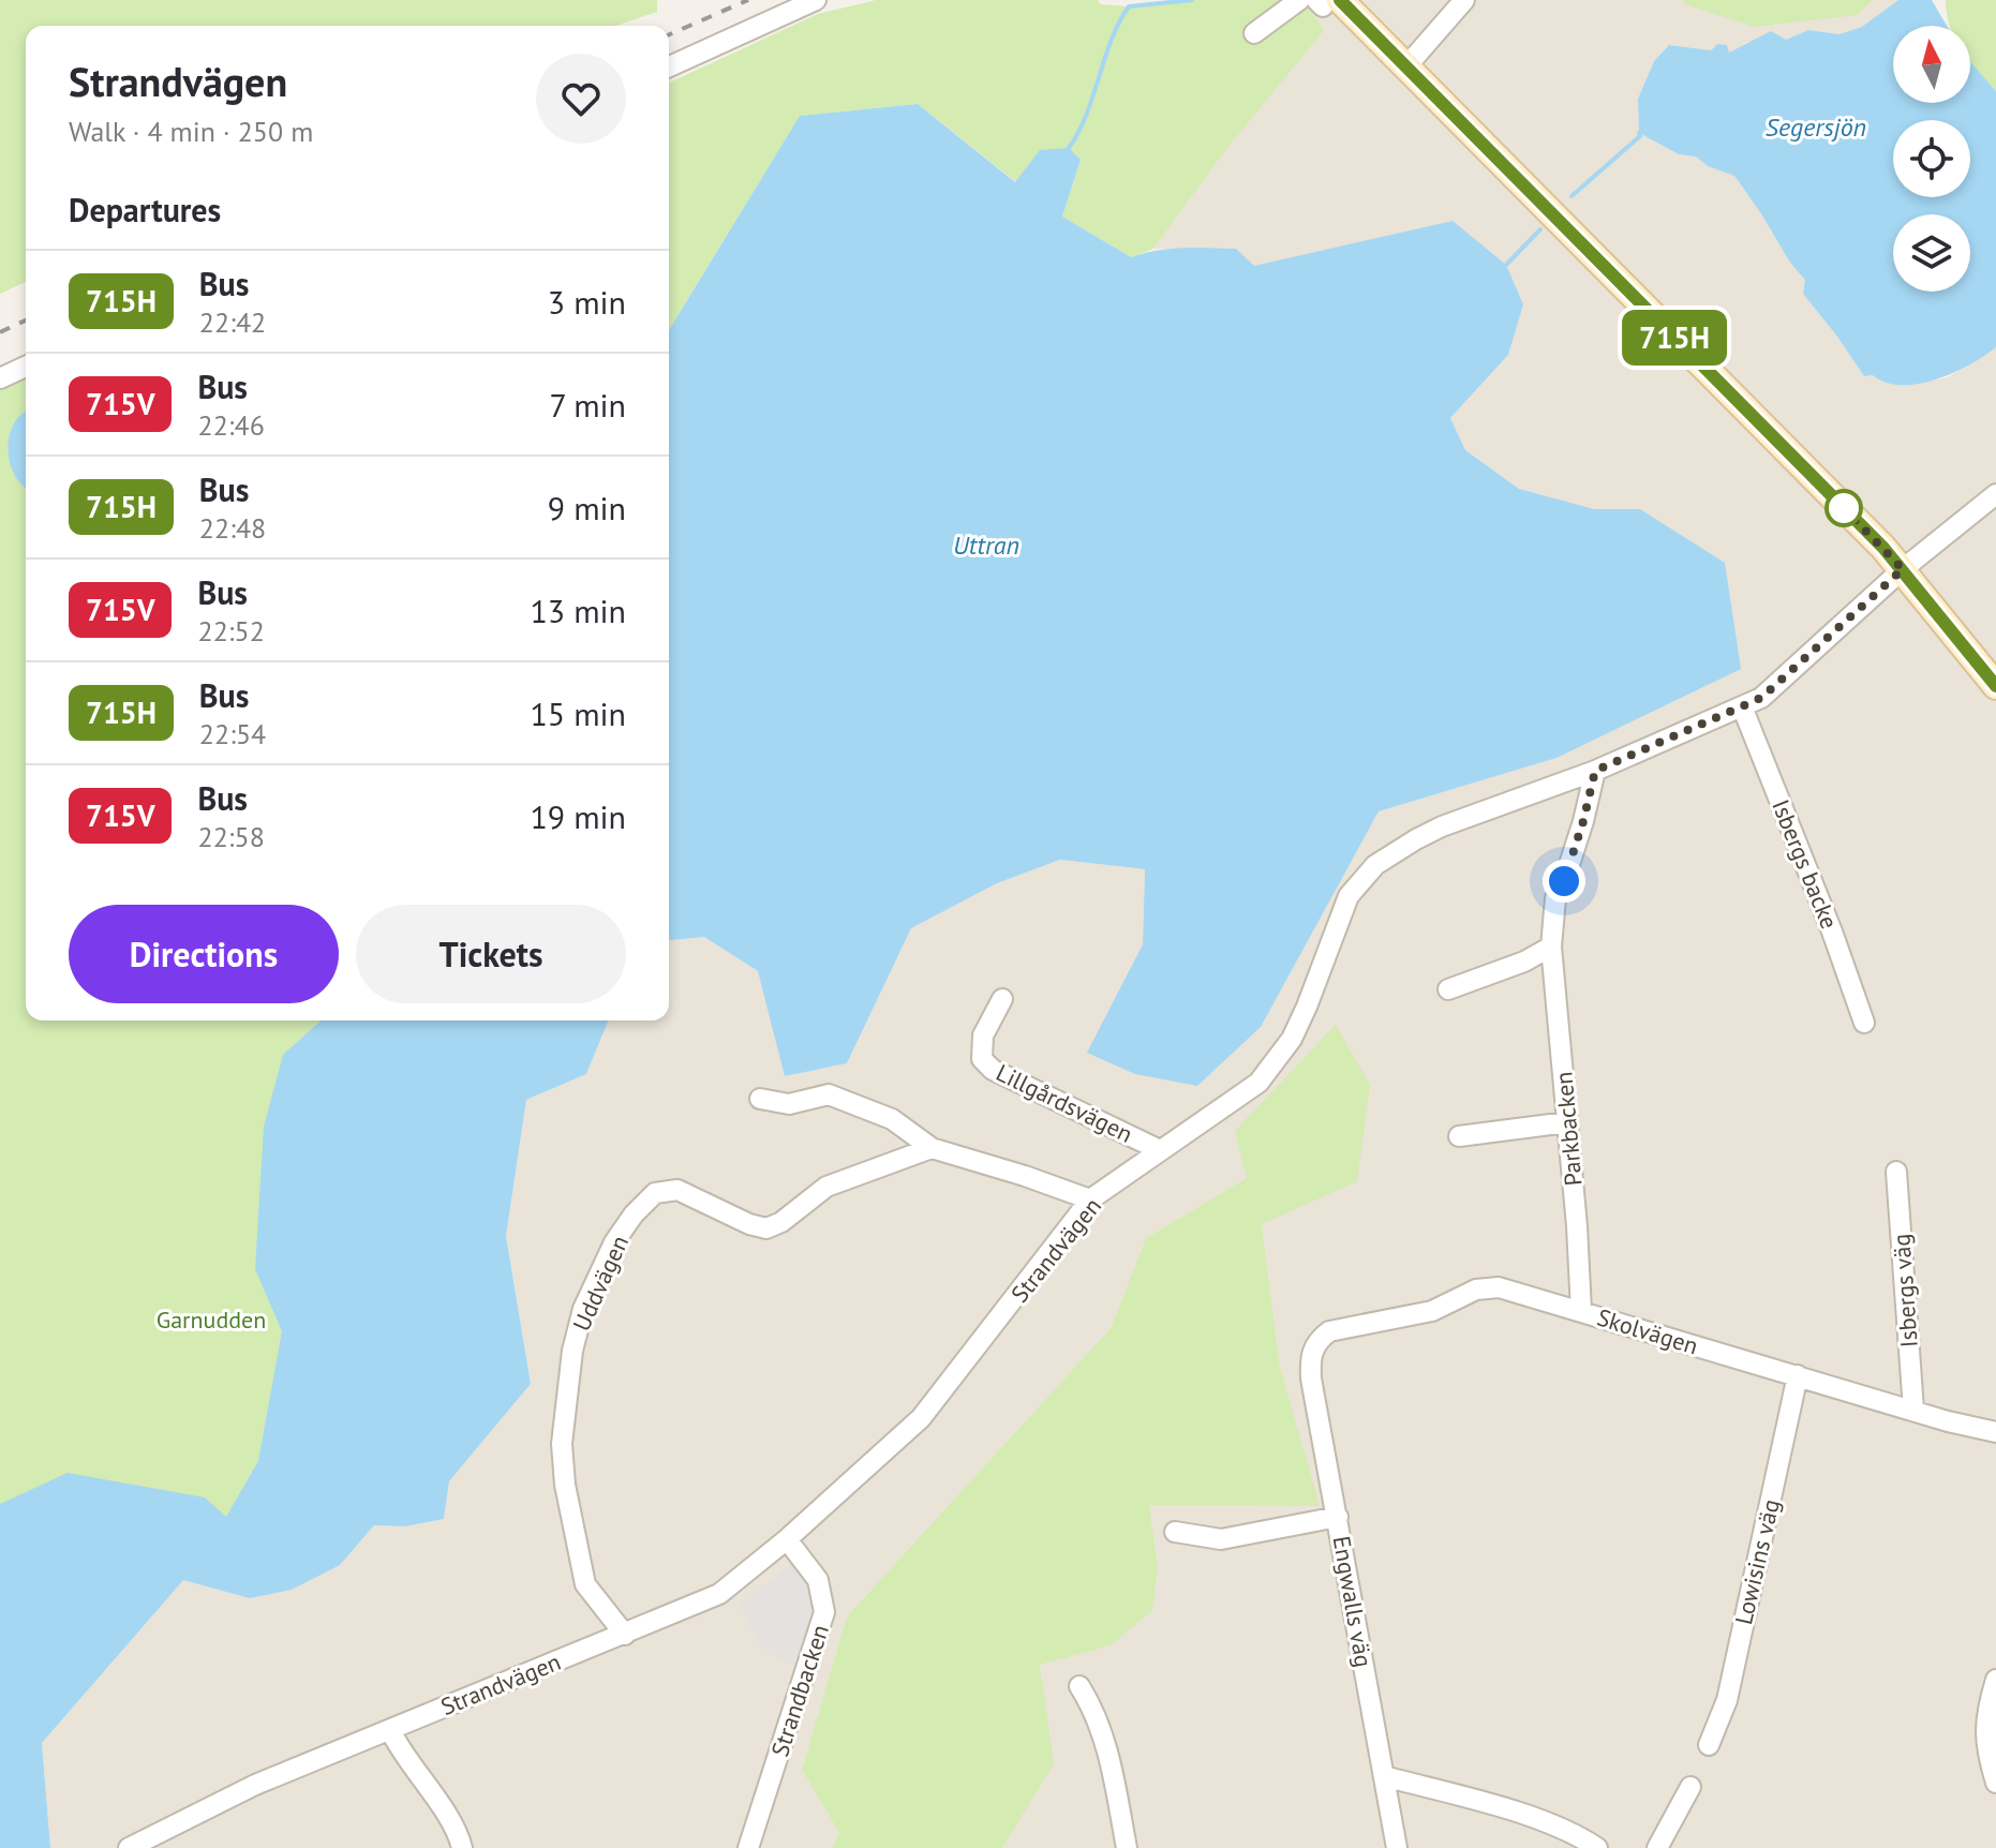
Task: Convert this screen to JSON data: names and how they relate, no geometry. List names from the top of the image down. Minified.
{"streets":{"street":["Isbergs backe","Lillgårdsvägen","Parkbacken","Strandvägen","Uddvägen","Isbergs väg","Skolvägen","Lowisins väg","Engwalls väg","Strandbacken"]},"crossings":[["Isbergs backe","Strandvägen"],["Lillgårdsvägen","Strandvägen"],["Parkbacken","Strandvägen"],["Parkbacken","Skolvägen"],["Strandvägen","Uddvägen"],["Strandvägen","Strandbacken"],["Isbergs väg","Skolvägen"],["Skolvägen","Lowisins väg"],["Skolvägen","Engwalls väg"]],"water":["Segersjön","Uttran"],"parks":["Garnudden"],"lines":["bus line 715H"],"north":"top","page":{"on_map":"715H","heading":[["Strandvägen","Walk · 4 min · 250 m"],"Departures"],"list":[{"mark":"715H","name":"Bus","note":"22:42","value":"3 min"},{"mark":"715V","name":"Bus","note":"22:46","value":"7 min"},{"mark":"715H","name":"Bus","note":"22:48","value":"9 min"},{"mark":"715V","name":"Bus","note":"22:52","value":"13 min"},{"mark":"715H","name":"Bus","note":"22:54","value":"15 min"},{"mark":"715V","name":"Bus","note":"22:58","value":"19 min"}],"buttons":["Directions","Tickets"]}}
